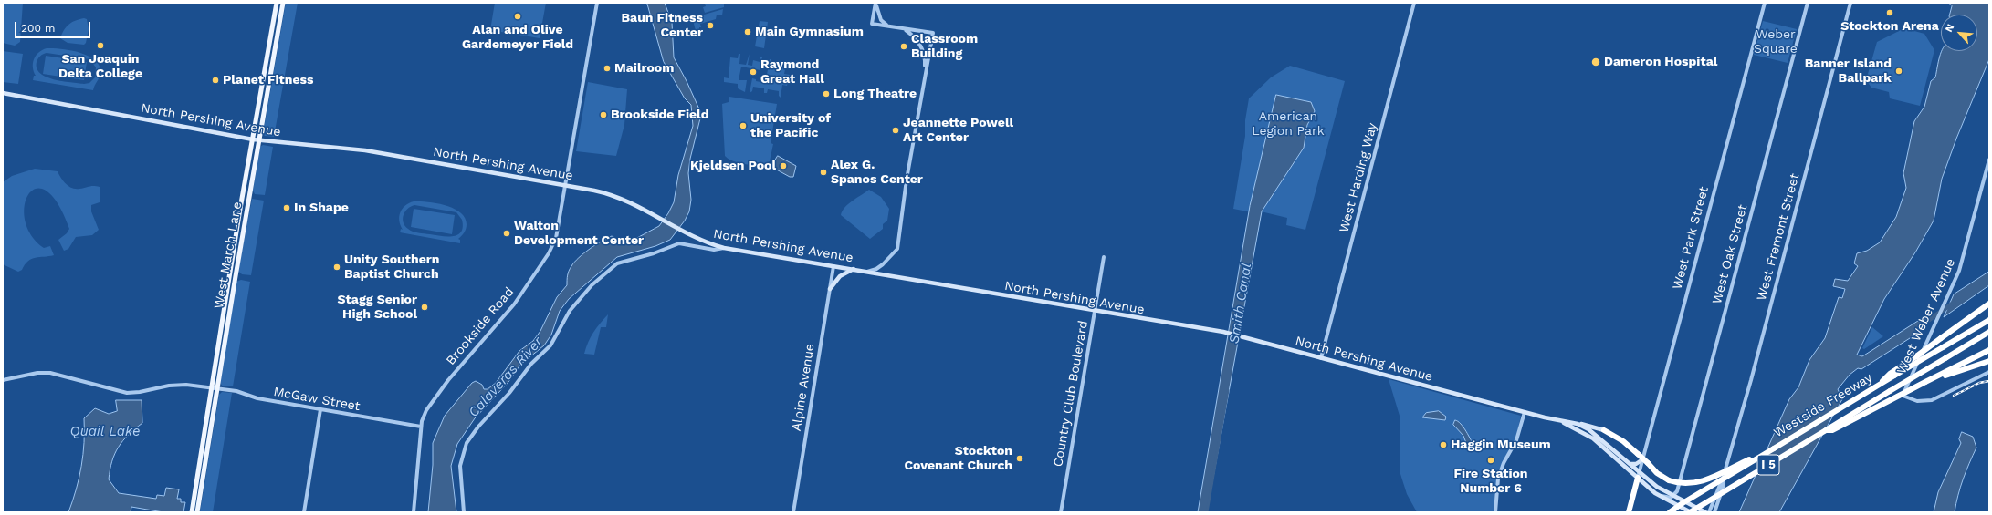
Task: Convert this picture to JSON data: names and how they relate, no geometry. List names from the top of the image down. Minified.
{"streets":{"highway":["Westside Freeway","I 5"],"main road":["North Pershing Avenue","West March Lane"],"street":["West Harding Way","West Fremont Street","West Park Street","West Oak Street","West Weber Avenue","Brookside Road","Alpine Avenue","Country Club Boulevard","McGaw Street"]},"crossings":[["North Pershing Avenue","West Harding Way"],["North Pershing Avenue","West Park Street"],["North Pershing Avenue","West Oak Street"],["North Pershing Avenue","West March Lane"],["North Pershing Avenue","Brookside Road"],["North Pershing Avenue","Alpine Avenue"],["North Pershing Avenue","Country Club Boulevard"],["North Pershing Avenue","Westside Freeway"],["West March Lane","McGaw Street"],["Brookside Road","McGaw Street"]],"water":["Smith Canal","Calaveras River","Quail Lake"],"parks":["Weber Square","American Legion Park"],"places":["Stockton Arena","Alan and Olive Gardemeyer Field","Baun Fitness Center","Main Gymnasium","San Joaquin Delta College","Classroom Building","Dameron Hospital","Mailroom","Banner Island Ballpark","Raymond Great Hall","Planet Fitness","Long Theatre","Brookside Field","University of the Pacific","Jeannette Powell Art Center","Kjeldsen Pool","Alex G. Spanos Center","In Shape","Walton Development Center","Unity Southern Baptist Church","Stagg Senior High School","Haggin Museum","Stockton Covenant Church","Fire Station Number 6"],"scale_bar":"200 m","north":"top left"}
